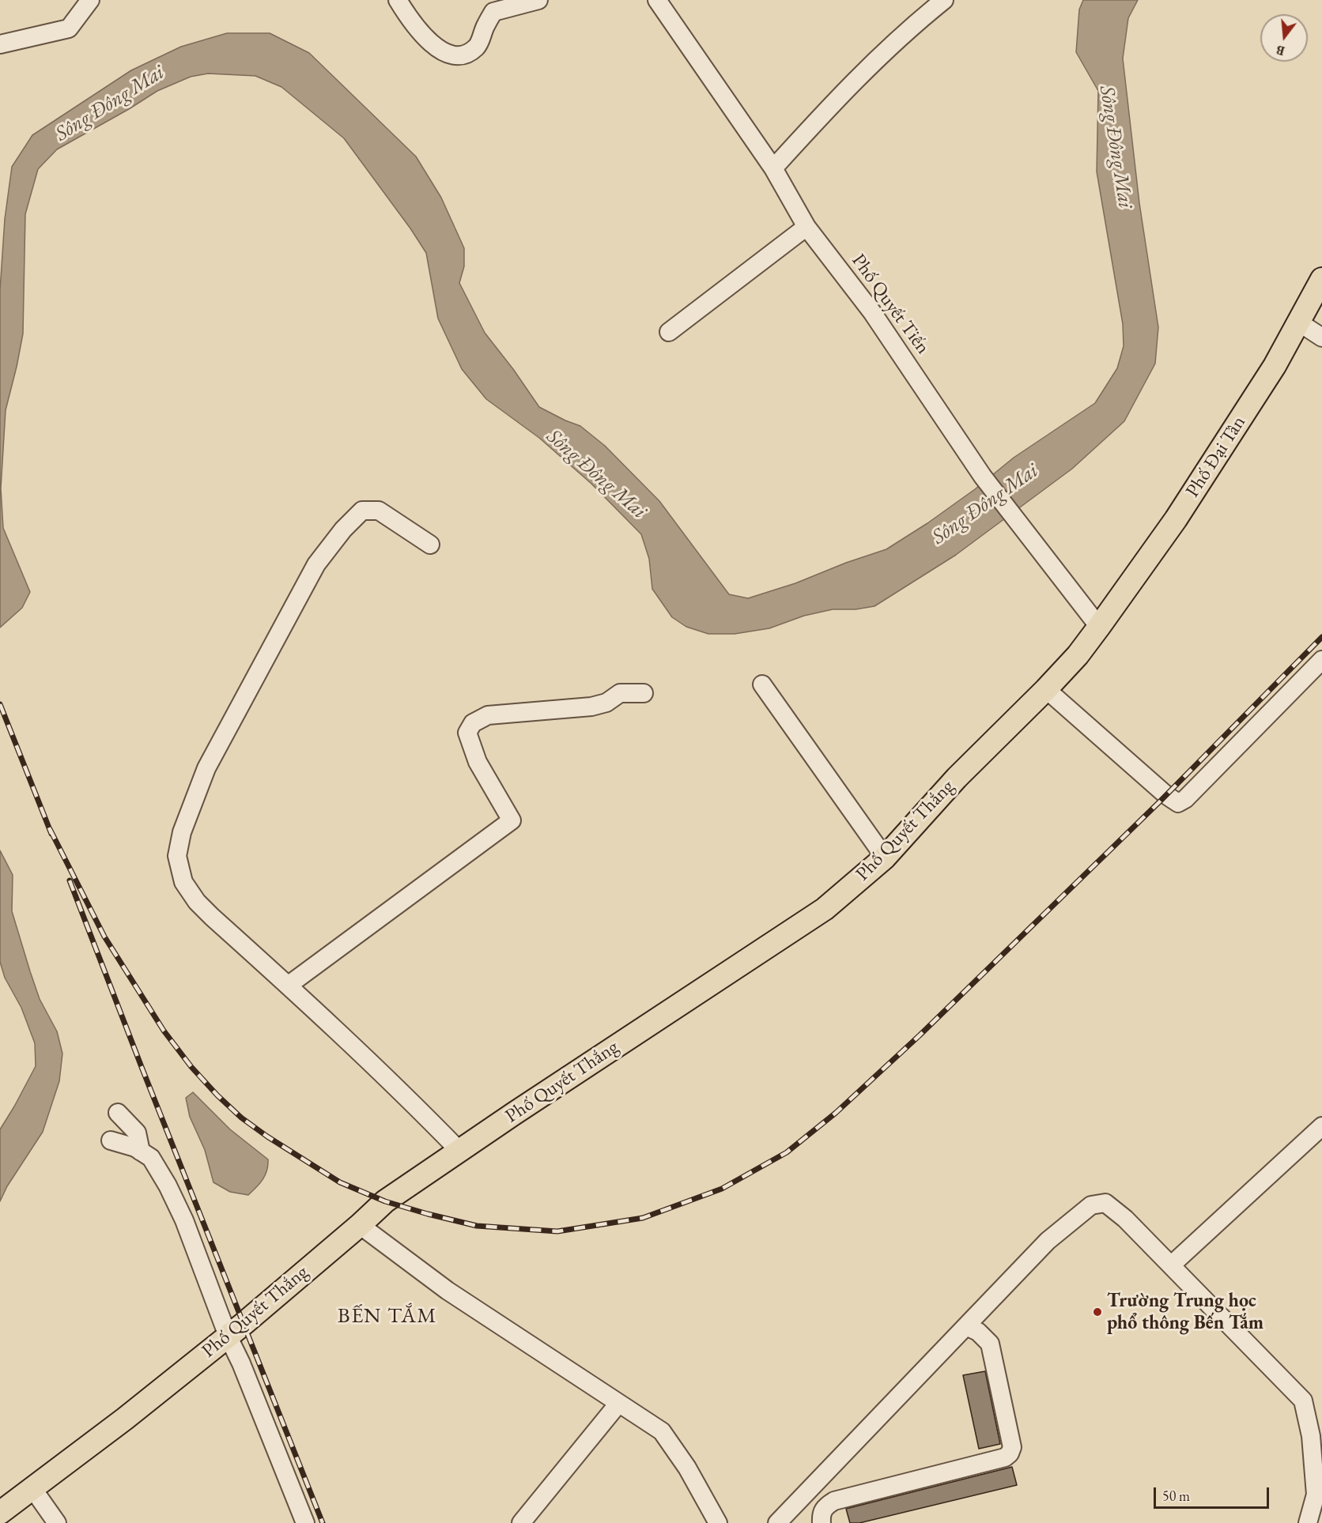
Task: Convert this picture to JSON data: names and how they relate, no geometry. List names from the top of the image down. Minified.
{"streets":{"main road":["Phố Đại Tân","Phố Quyết Thắng"],"street":["Phố Quyết Tiến"]},"crossings":[["Phố Quyết Tiến","Phố Đại Tân"],["Phố Quyết Tiến","Phố Quyết Thắng"],["Phố Đại Tân","Phố Quyết Thắng"]],"districts":["BẾN TẮM"],"water":["Sông Đông Mai"],"places":["Trường Trung học phổ thông Bến Tắm"],"scale_bar":"50 m","north":"bottom"}
